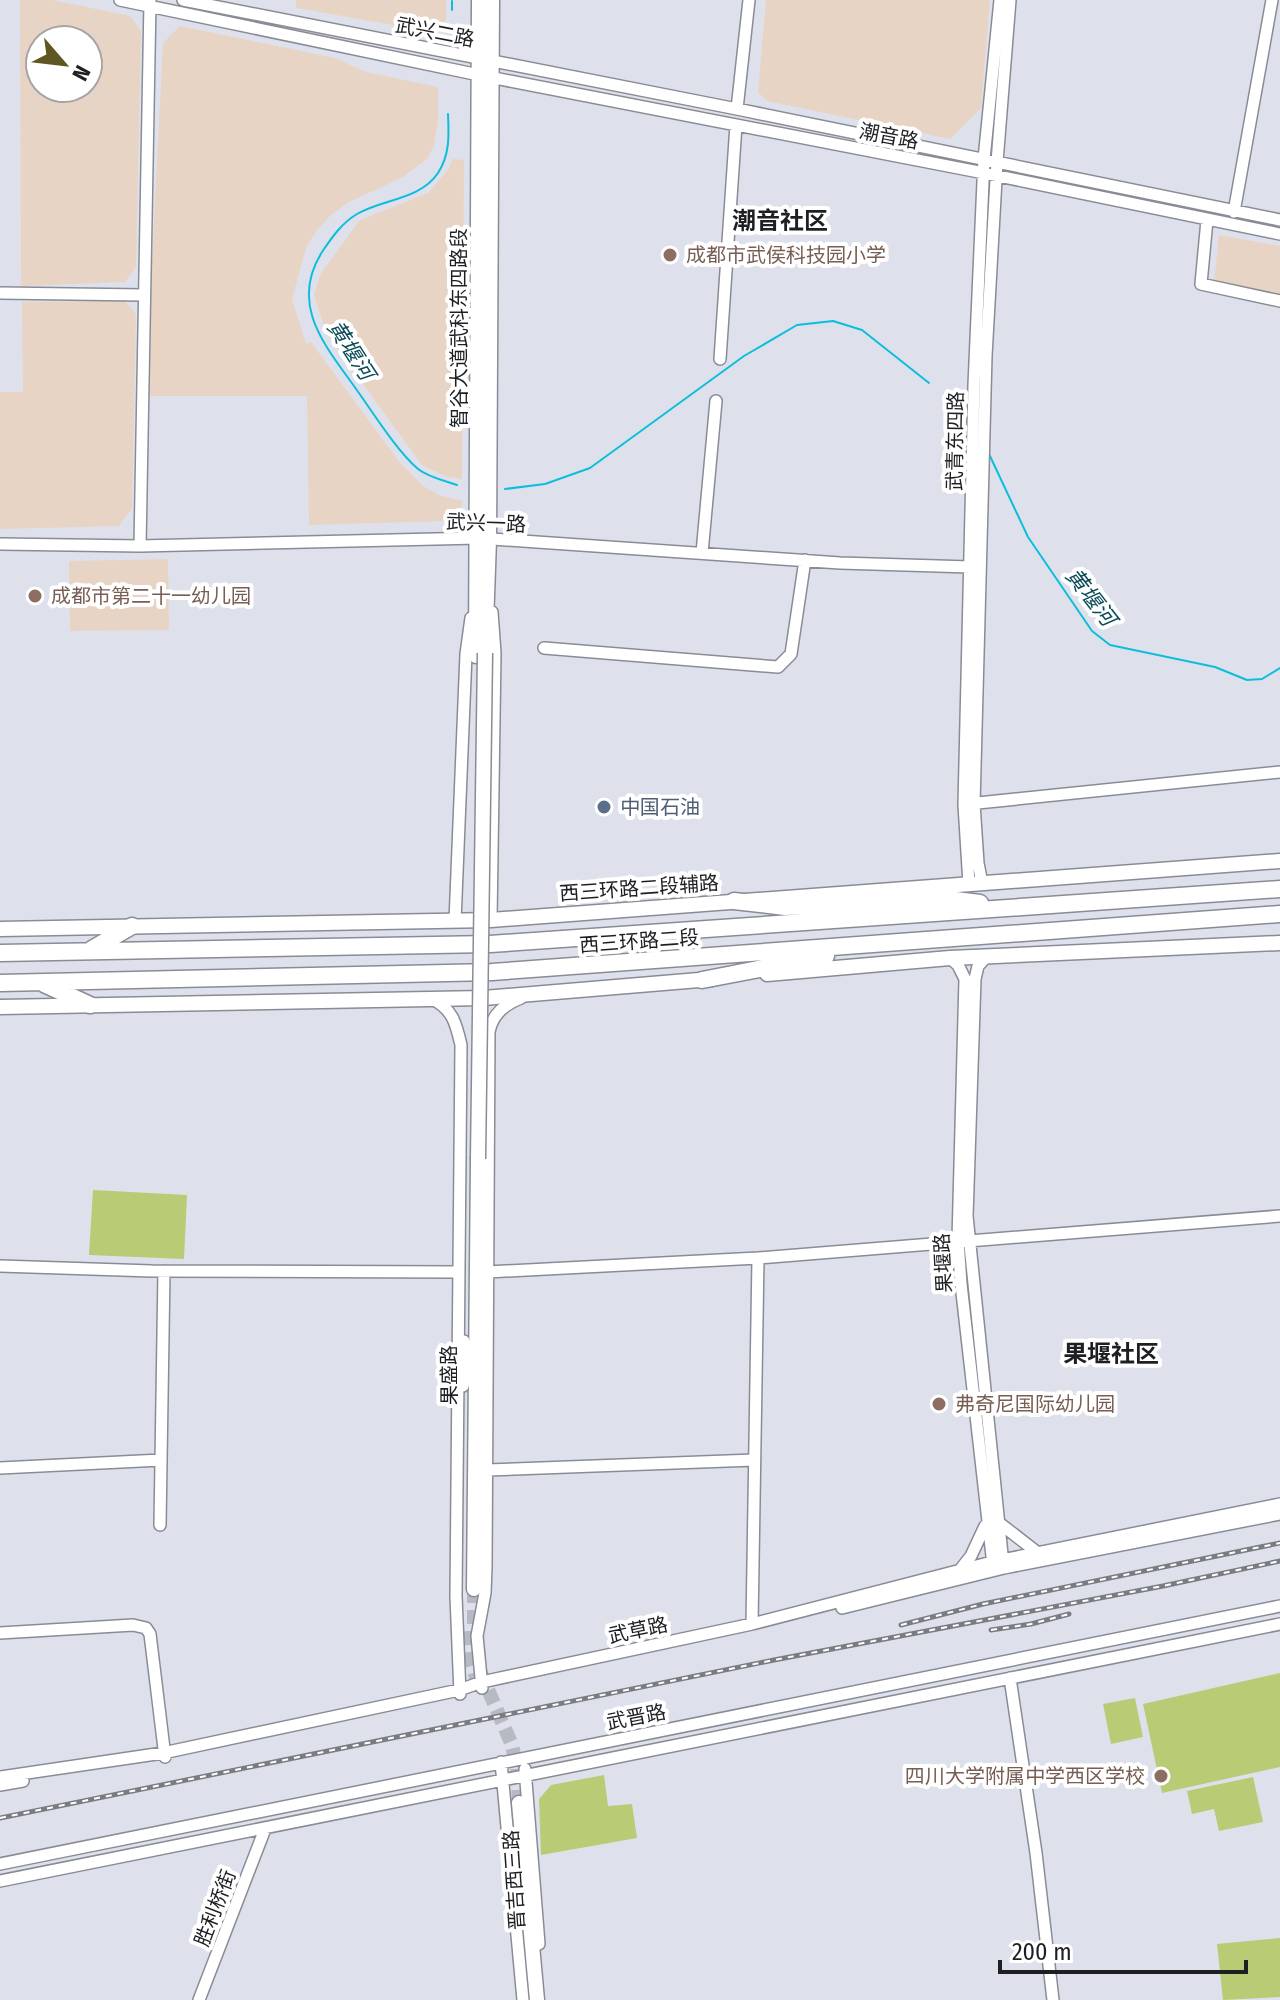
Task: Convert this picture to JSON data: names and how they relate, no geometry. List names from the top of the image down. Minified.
{"streets":{"highway":["西三环路二段"],"main road":["智谷大道武科东四路段","西三环路二段辅路","果盛路","晋吉西三路"],"street":["武兴二路","潮音路","武青东四路","武兴一路","果堰路","武草路","武晋路","胜利桥街"]},"crossings":[["武兴二路","潮音路"],["武兴二路","智谷大道武科东四路段"],["潮音路","智谷大道武科东四路段"],["潮音路","武青东四路"],["智谷大道武科东四路段","武兴一路"],["智谷大道武科东四路段","果盛路"],["武青东四路","武兴一路"],["武青东四路","西三环路二段辅路"],["果堰路","武草路"],["武晋路","晋吉西三路"],["武晋路","胜利桥街"]],"districts":["潮音社区","果堰社区"],"water":["黄堰河"],"places":["成都市武侯科技园小学","成都市第二十一幼儿园","中国石油","弗奇尼国际幼儿园","四川大学附属中学西区学校"],"scale_bar":"200 m","north":"bottom right"}
